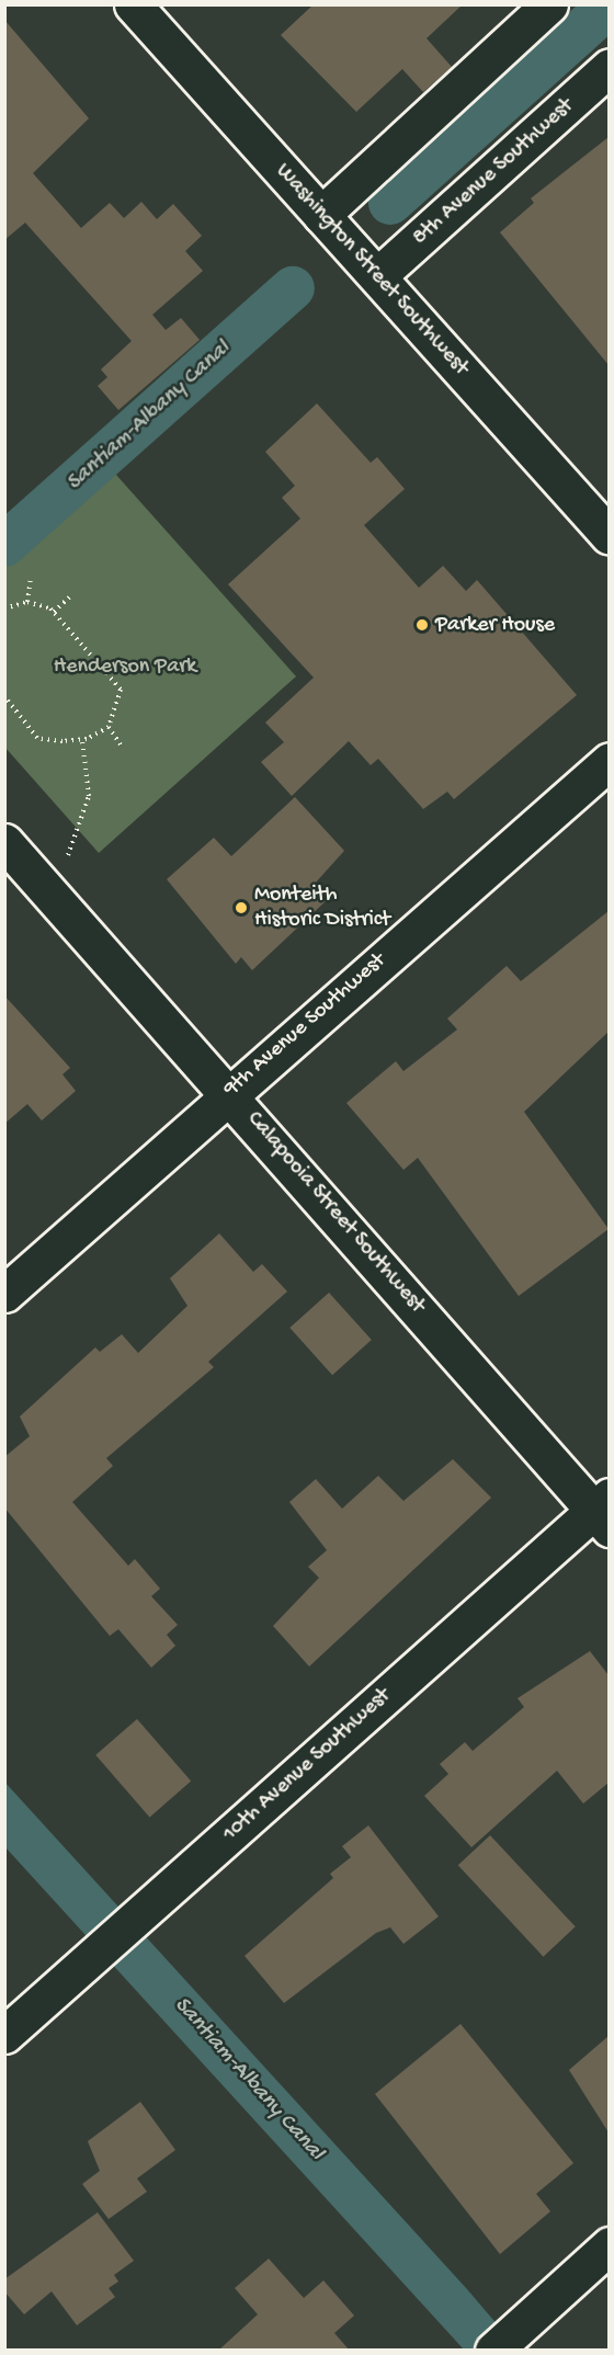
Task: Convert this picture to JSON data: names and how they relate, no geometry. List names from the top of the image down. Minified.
{"streets":{"street":["8th Avenue Southwest","Washington Street Southwest","9th Avenue Southwest","Calapooia Street Southwest","10th Avenue Southwest"]},"crossings":[["8th Avenue Southwest","Washington Street Southwest"],["9th Avenue Southwest","Calapooia Street Southwest"],["Calapooia Street Southwest","10th Avenue Southwest"]],"water":["Santiam-Albany Canal"],"parks":["Henderson Park"],"places":["Parker House","Monteith Historic District"]}
